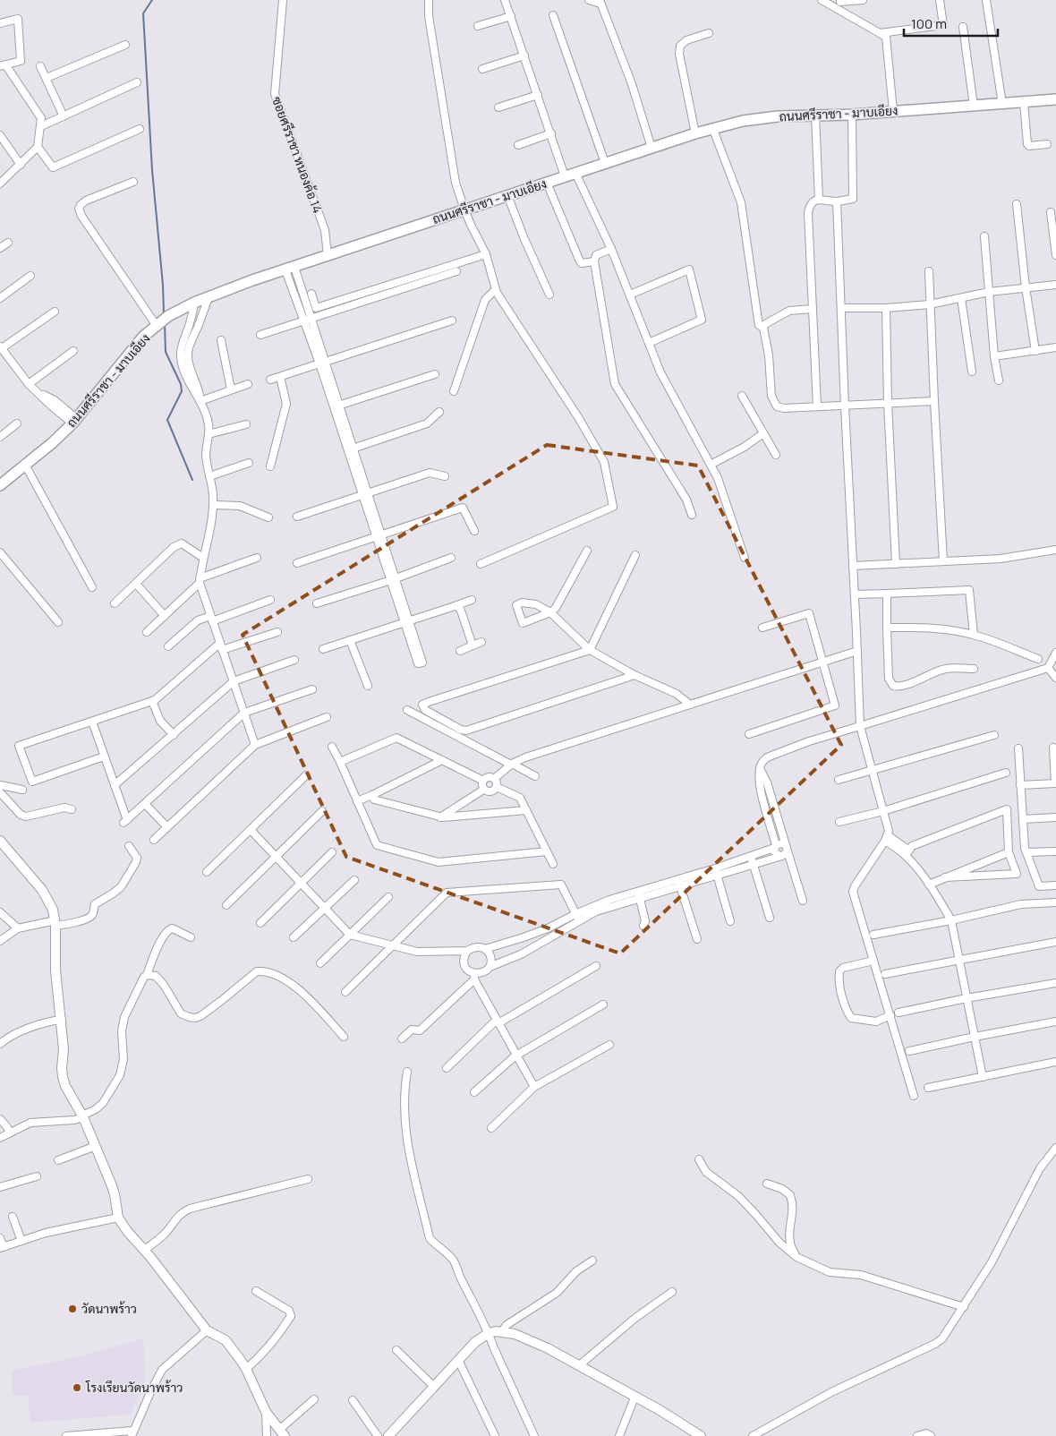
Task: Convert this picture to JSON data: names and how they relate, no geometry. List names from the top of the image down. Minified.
{"streets":{"main road":["ถนนศรีราชา - มาบเอียง"],"street":["ซอยศรีราชา หนองค้อ 14"]},"crossings":[["ถนนศรีราชา - มาบเอียง","ซอยศรีราชา หนองค้อ 14"]],"places":["วัดนาพร้าว","โรงเรียนวัดนาพร้าว"],"scale_bar":"100 m"}
